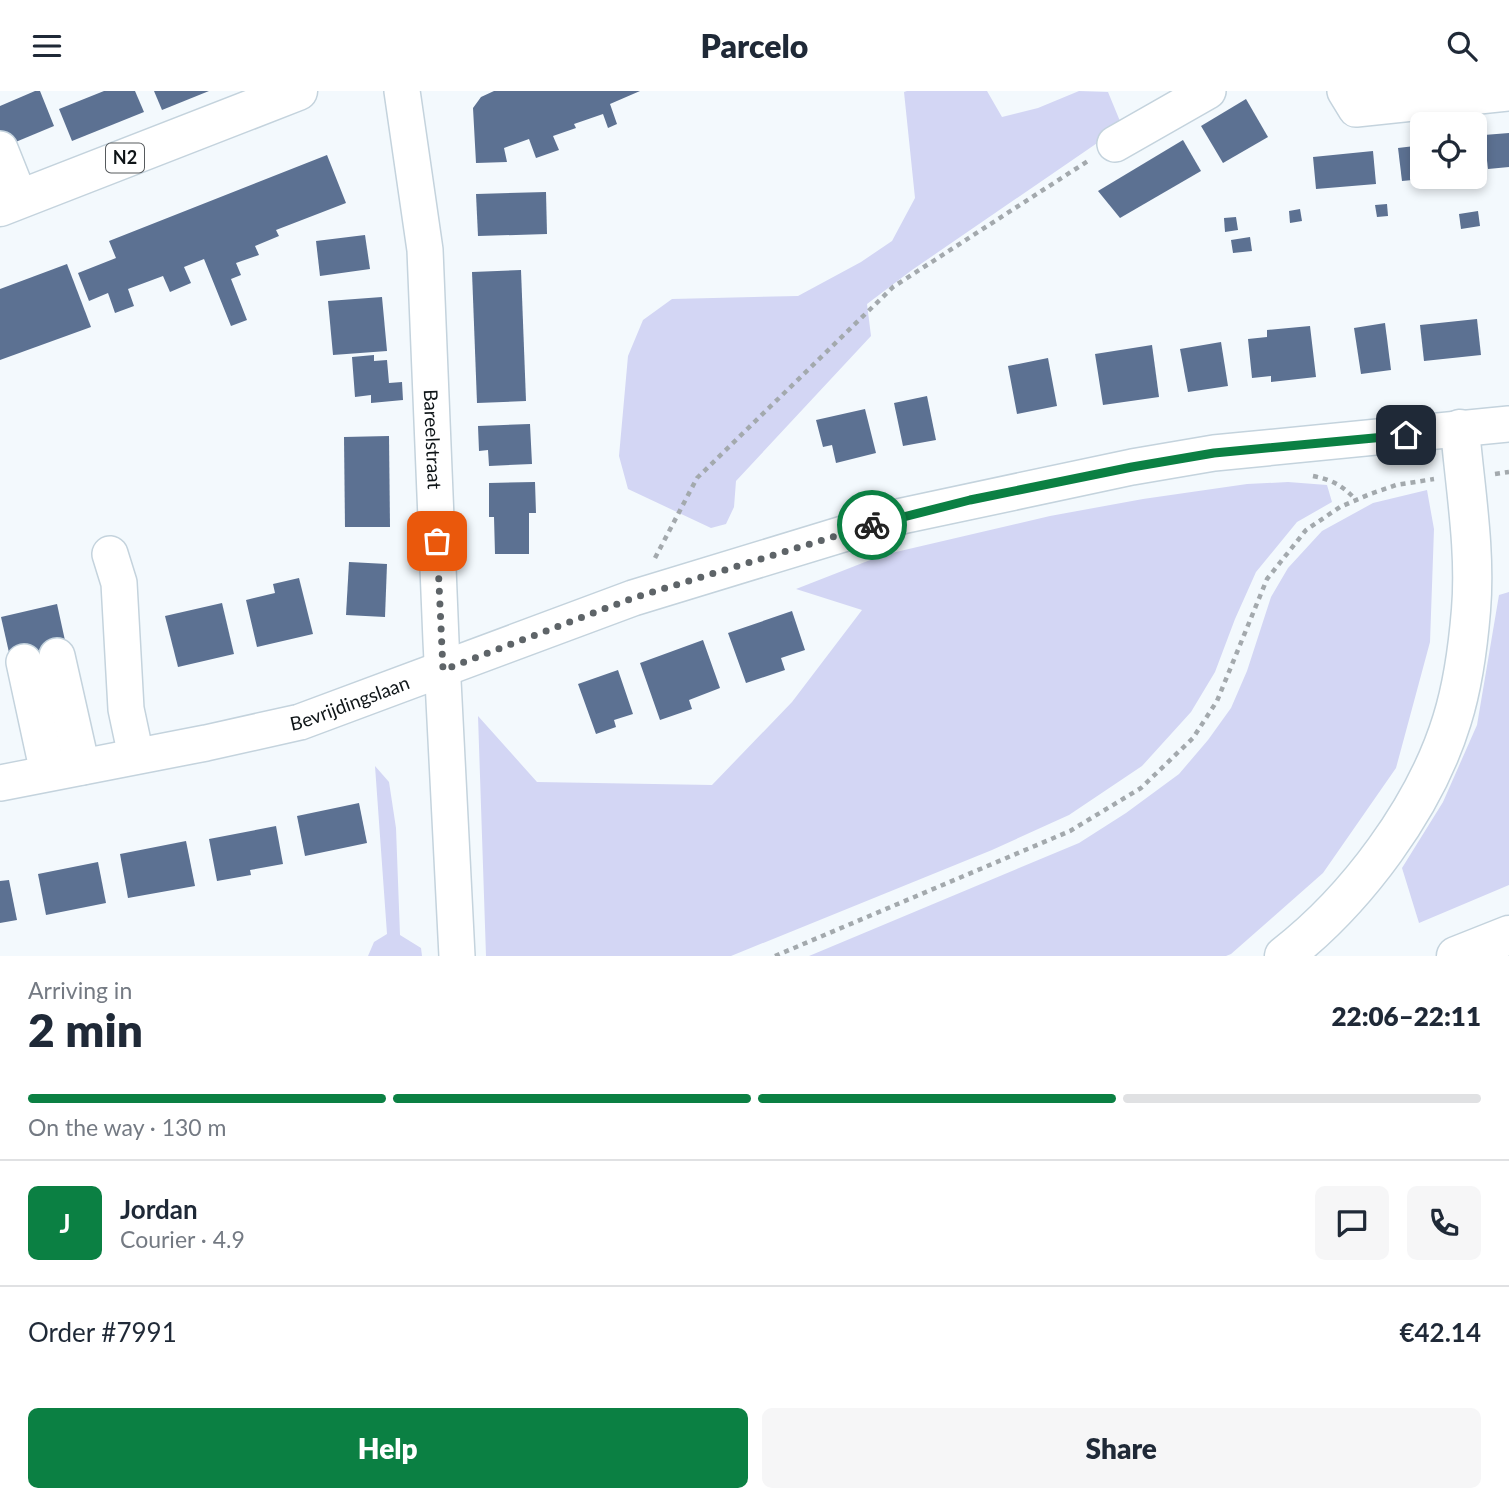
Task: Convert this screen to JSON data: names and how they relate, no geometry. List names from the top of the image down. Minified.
{"streets":{"main road":["N2"],"street":["Bareelstraat","Bevrijdingslaan"]},"crossings":[["Bareelstraat","Bevrijdingslaan"]],"page":{"header":"Parcelo","heading":["2 min","Arriving in","22:06–22:11"],"panel":["Jordan","Courier · 4.9","Order #7991","€42.14"],"bar":"On the way · 130 m","round":"J","buttons":["Help","Share"]}}
